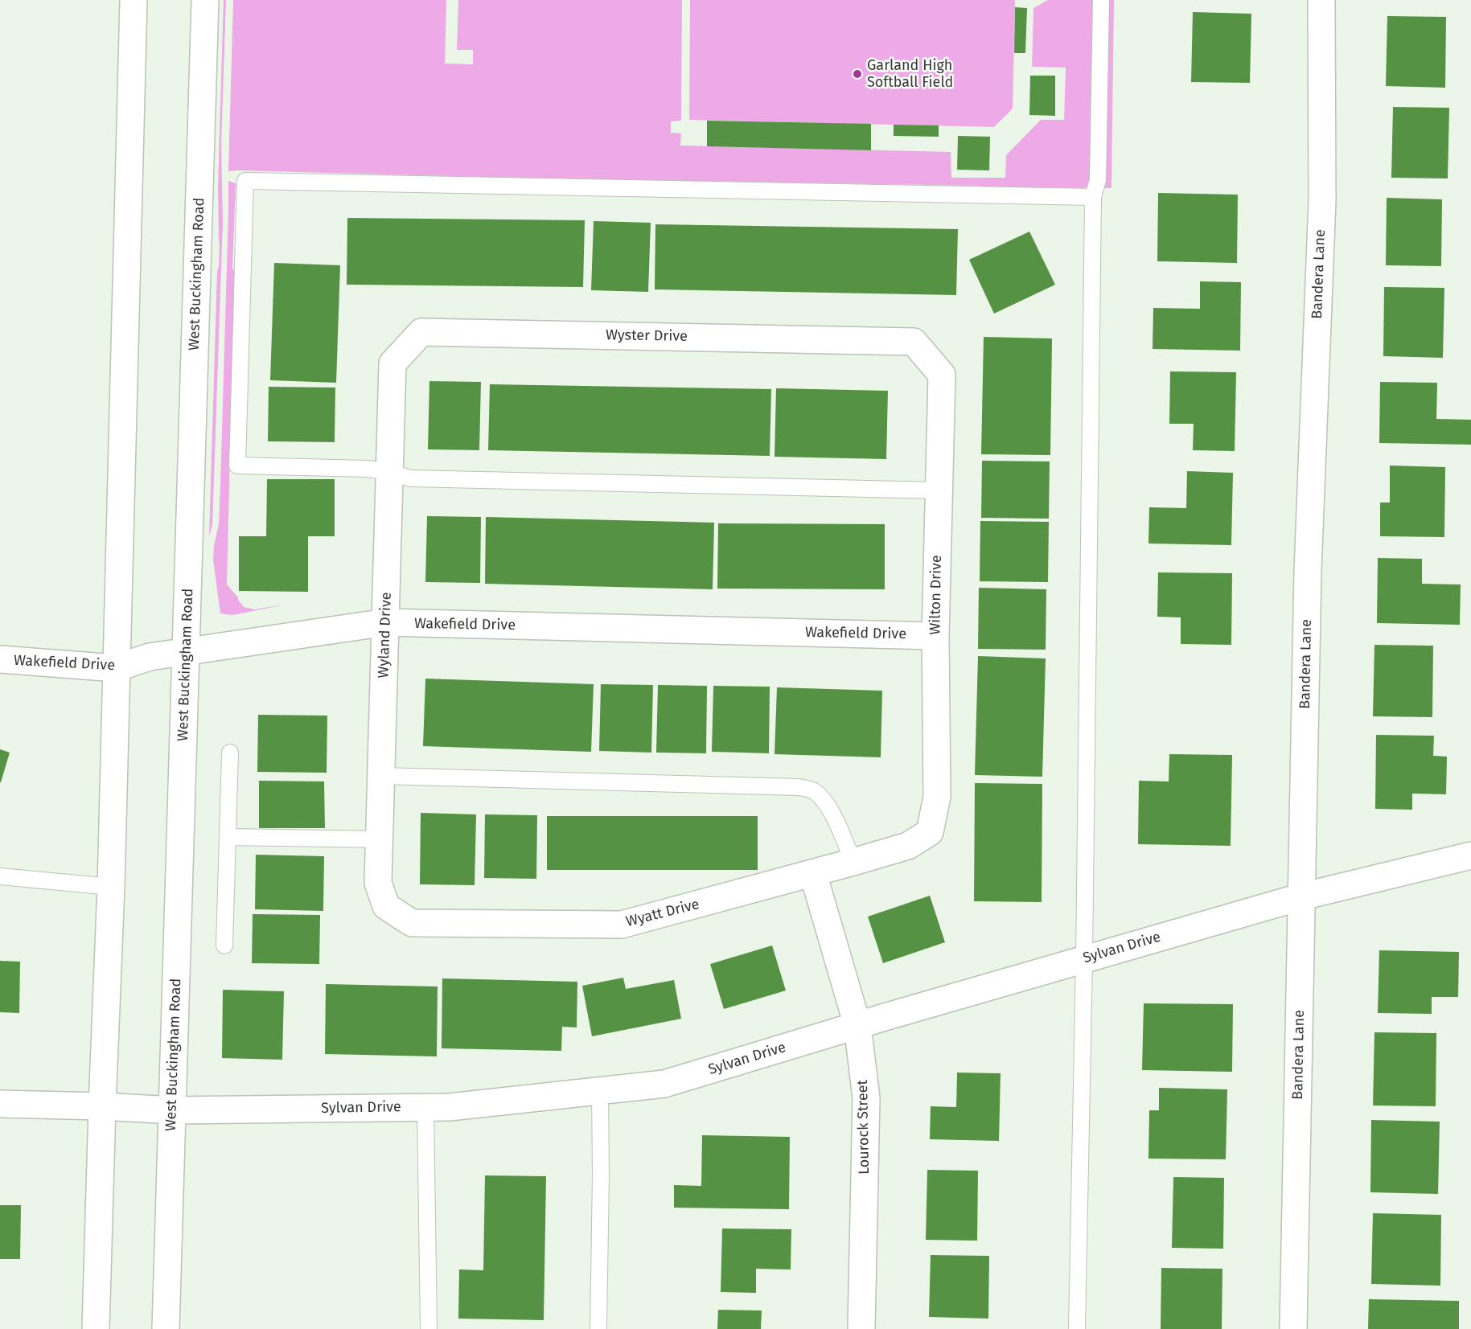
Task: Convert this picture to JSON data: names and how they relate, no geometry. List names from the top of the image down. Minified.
{"streets":{"street":["West Buckingham Road","Bandera Lane","Wyster Drive","Wilton Drive","Wakefield Drive","Wyland Drive","Wyatt Drive","Sylvan Drive","Lourock Street"]},"crossings":[["West Buckingham Road","Wakefield Drive"],["West Buckingham Road","Sylvan Drive"],["Bandera Lane","Sylvan Drive"],["Wyster Drive","Wilton Drive"],["Wyster Drive","Wyland Drive"],["Wilton Drive","Wakefield Drive"],["Wilton Drive","Wyatt Drive"],["Wakefield Drive","Wyland Drive"],["Wyland Drive","Wyatt Drive"],["Wyatt Drive","Lourock Street"],["Sylvan Drive","Lourock Street"]],"places":["Garland High Softball Field"]}
